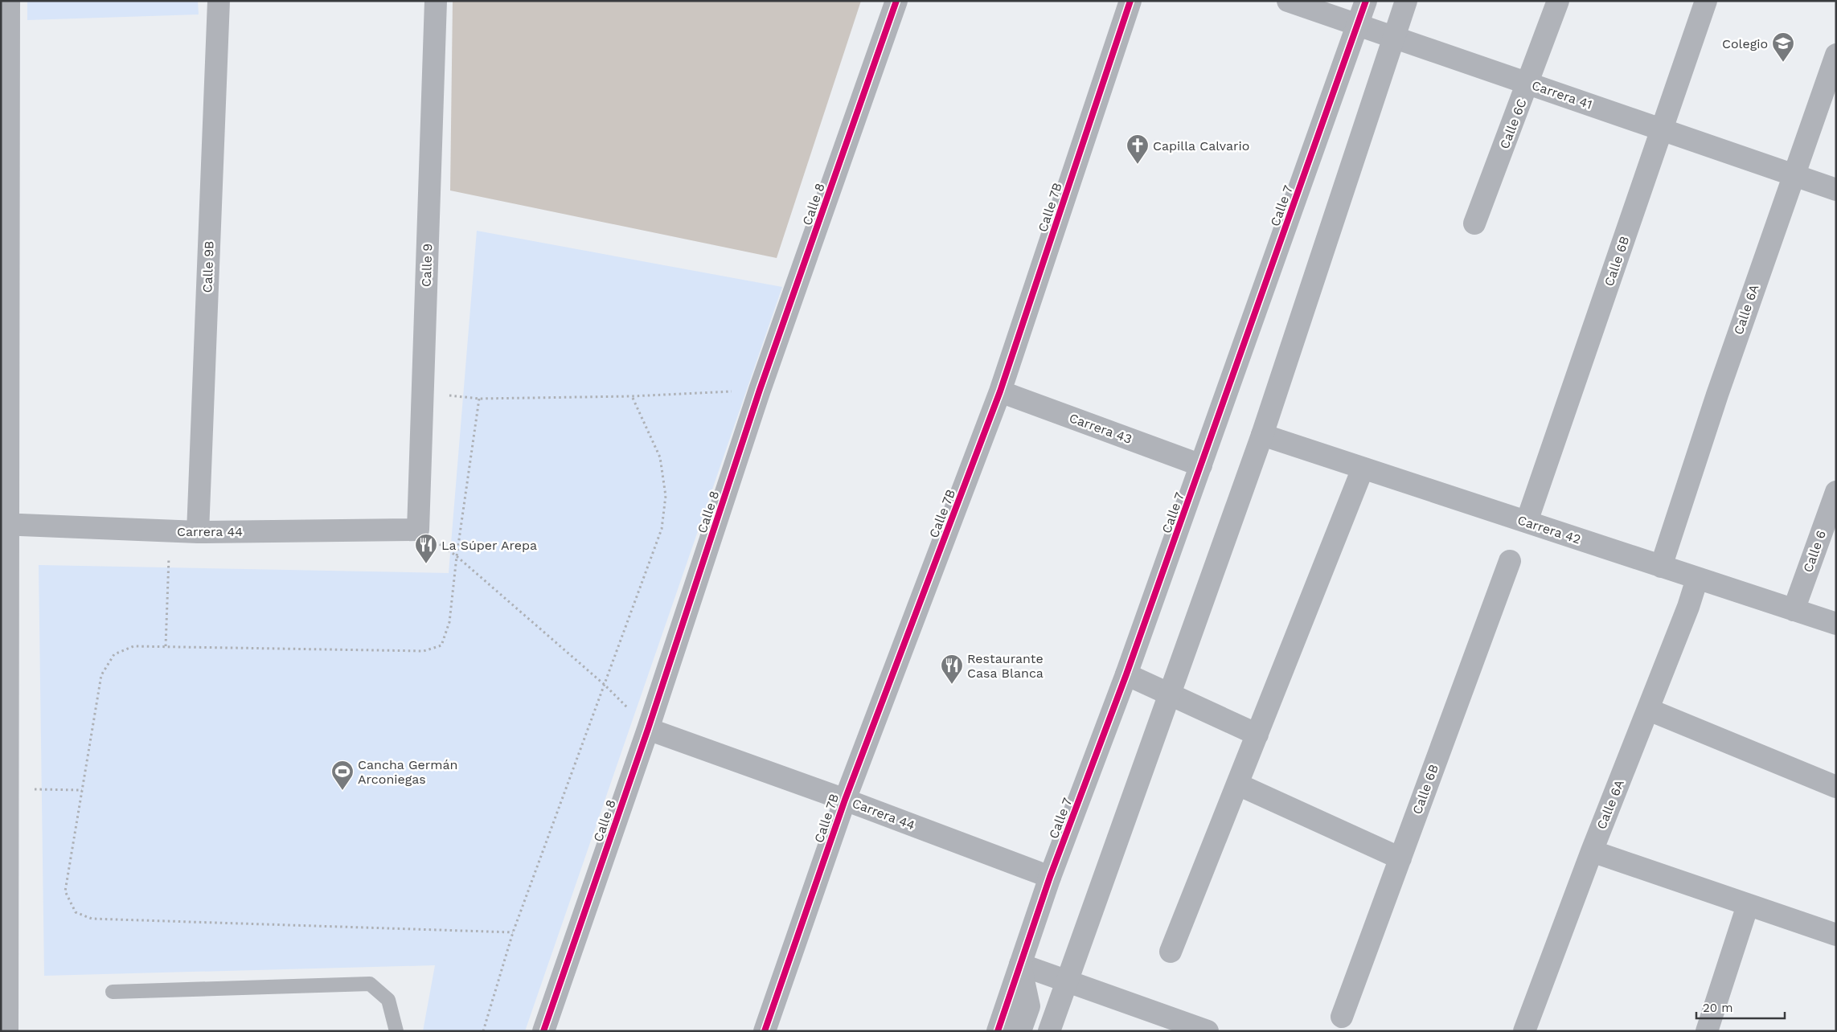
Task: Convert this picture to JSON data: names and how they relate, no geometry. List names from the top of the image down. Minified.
{"streets":{"street":["Carrera 41","Calle 6C","Calle 8","Calle 7","Calle 7B","Calle 6B","Calle 9","Calle 9B","Calle 6A","Carrera 43","Carrera 42","Carrera 44","Calle 6"]},"crossings":[["Carrera 41","Calle 6C"],["Carrera 41","Calle 7"],["Carrera 41","Calle 6B"],["Carrera 41","Calle 6A"],["Calle 8","Carrera 44"],["Calle 7","Carrera 43"],["Calle 7","Carrera 44"],["Calle 7B","Carrera 43"],["Calle 7B","Carrera 44"],["Calle 6B","Carrera 42"],["Calle 9","Carrera 44"],["Calle 9B","Carrera 44"],["Calle 6A","Carrera 42"],["Carrera 42","Calle 6"]],"places":{"school or university":["Colegio"],"church":["Capilla Calvario"],"restaurant":["La Súper Arepa","Restaurante Casa Blanca"],"sports":["Cancha Germán Arconiegas"]},"scale_bar":"20 m"}
